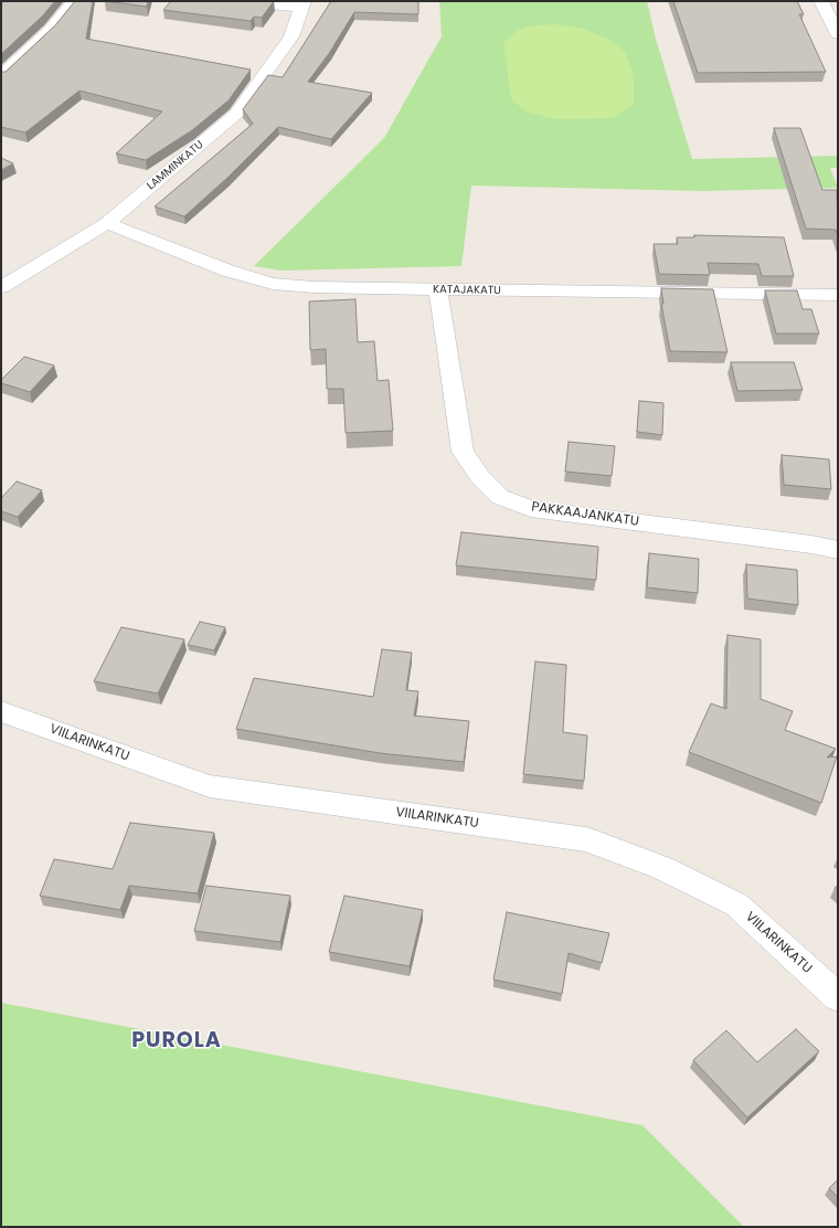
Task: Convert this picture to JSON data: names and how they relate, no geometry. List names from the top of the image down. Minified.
{"streets":{"street":["LAMMINKATU","KATAJAKATU","PAKKAAJANKATU","VIILARINKATU"]},"crossings":[["LAMMINKATU","KATAJAKATU"],["KATAJAKATU","PAKKAAJANKATU"]],"districts":["PUROLA"]}
